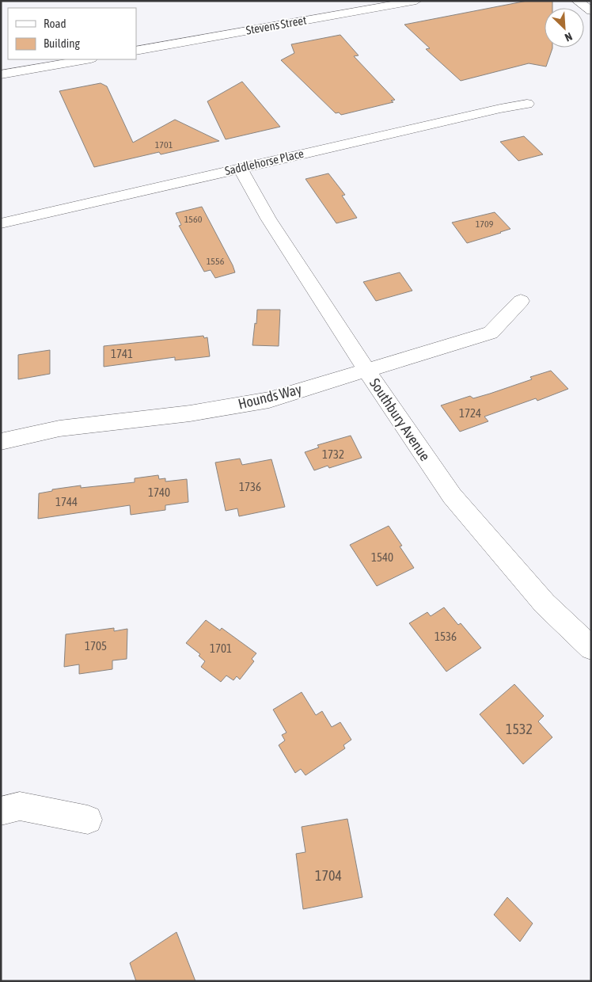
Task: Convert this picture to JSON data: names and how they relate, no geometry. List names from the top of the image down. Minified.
{"streets":{"street":["Stevens Street","Saddlehorse Place","Hounds Way","Southbury Avenue"]},"crossings":[["Saddlehorse Place","Southbury Avenue"],["Hounds Way","Southbury Avenue"]],"house_numbers":["1701","1560","1709","1556","1741","1724","1732","1736","1740","1744","1540","1536","1705","1701","1532","1704"],"legend":["Road","Building"],"north":"bottom right"}
